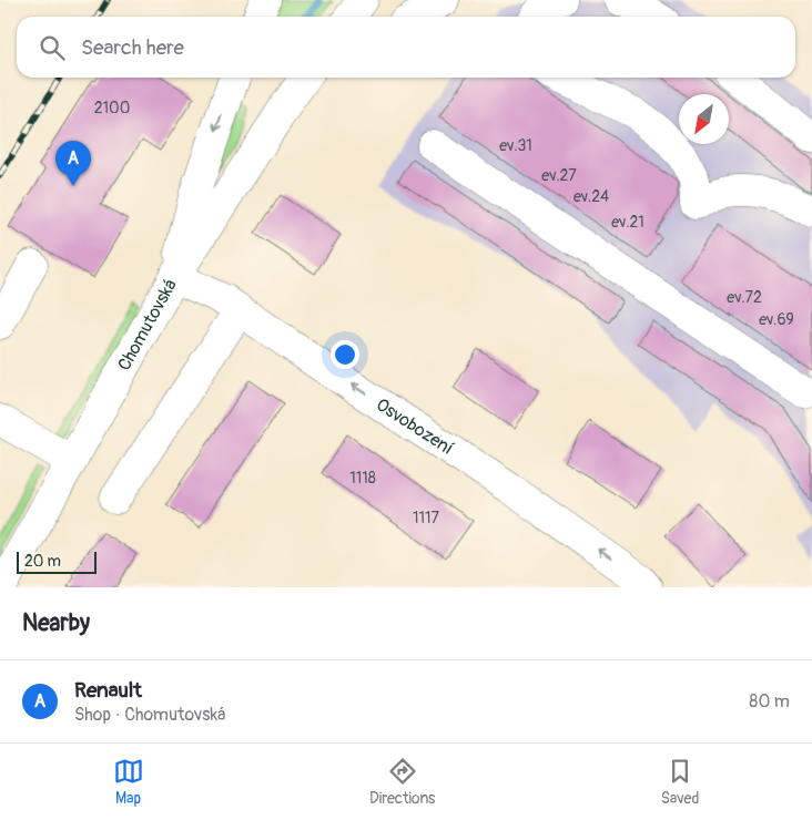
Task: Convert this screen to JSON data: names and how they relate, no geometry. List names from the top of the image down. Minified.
{"streets":{"street":["Chomutovská","Osvobození"]},"crossings":[["Chomutovská","Osvobození"]],"house_numbers":["2100","ev.31","ev.27","ev.24","ev.21","ev.72","ev.69","1118","1117"],"scale_bar":"20 m","north":"bottom left","page":{"search":"Search here","pins":"A","scale":"20 m","heading":"Nearby","list":[{"mark":"A","name":"Renault","note":"Shop · Chomutovská","value":"80 m"}],"nav":["Map","Directions","Saved"]}}
